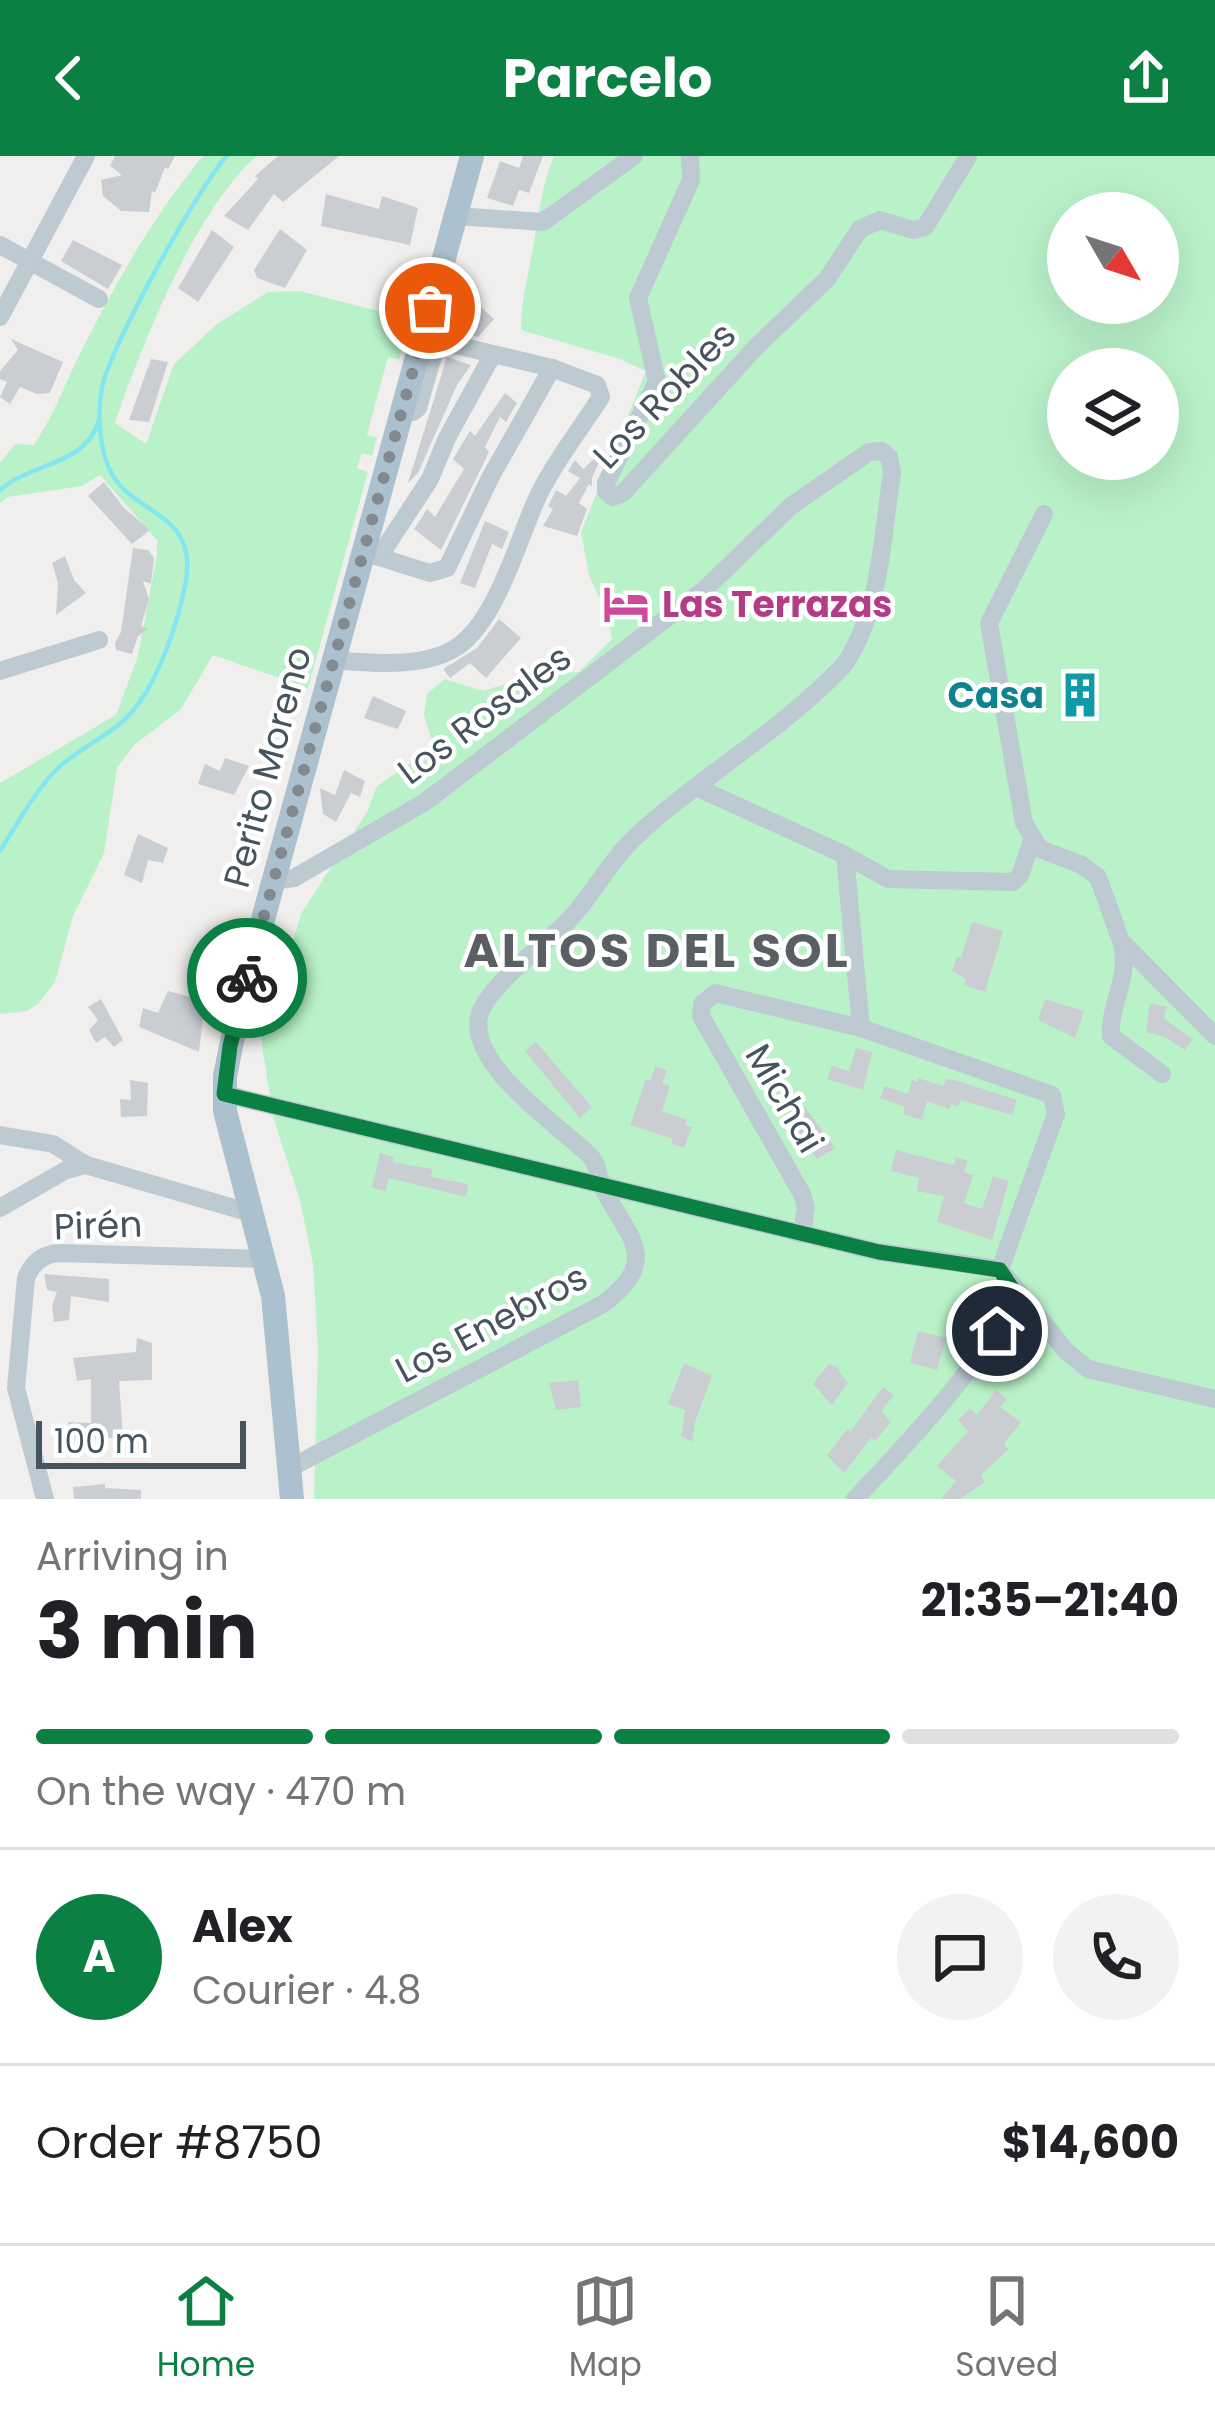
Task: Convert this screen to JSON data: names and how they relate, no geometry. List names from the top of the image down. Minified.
{"streets":{"main road":["Perito Moreno"],"street":["Los Robles","Los Rosales","Michai","Pirén","Los Enebros"]},"crossings":[["Los Rosales","Perito Moreno"],["Perito Moreno","Pirén"],["Perito Moreno","Los Enebros"]],"districts":["ALTOS DEL SOL"],"places":{"hotel":["Las Terrazas"],"building":["Casa"]},"scale_bar":"100 m","north":"bottom right","page":{"header":"Parcelo","scale":"100 m","heading":["3 min","Arriving in","21:35–21:40"],"panel":["Alex","Courier · 4.8","Order #8750","$14,600"],"bar":"On the way · 470 m","round":"A","tabs":["Home","Map","Saved"]}}
